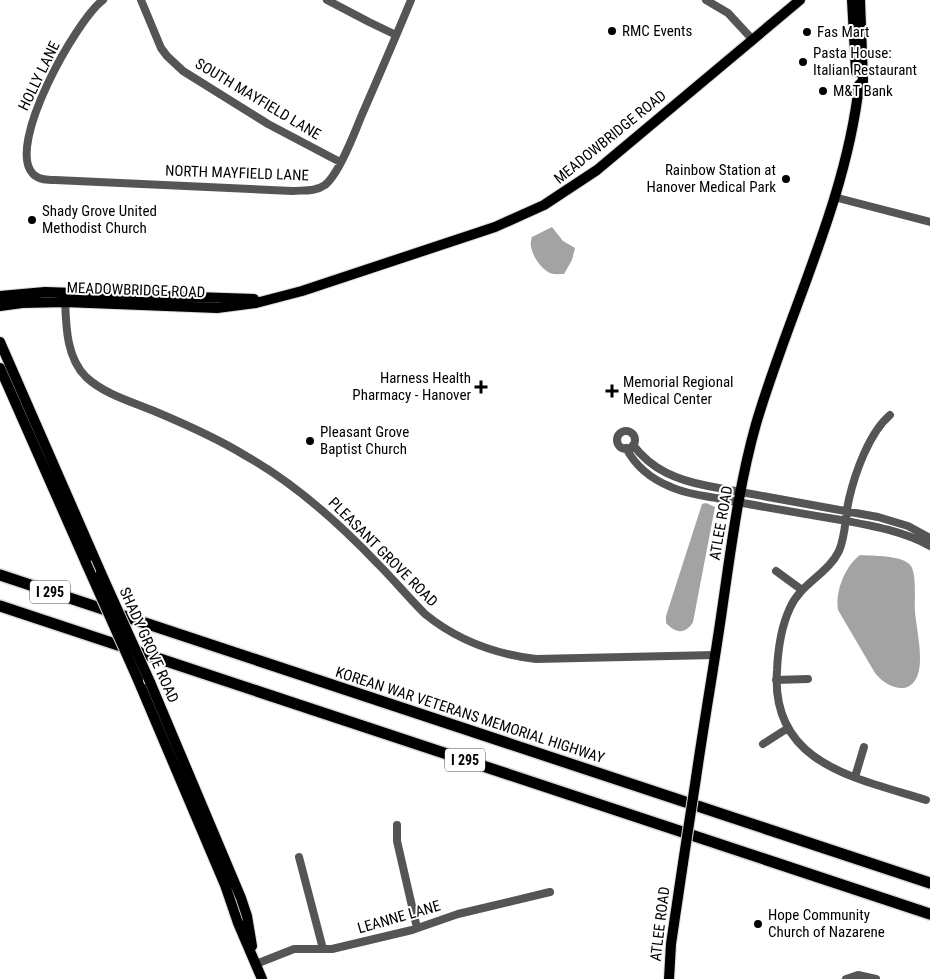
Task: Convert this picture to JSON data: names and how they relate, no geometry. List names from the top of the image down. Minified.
{"streets":{"highway":["I 295","KOREAN WAR VETERANS MEMORIAL HIGHWAY"],"main road":["MEADOWBRIDGE ROAD","ATLEE ROAD","SHADY GROVE ROAD"],"street":["HOLLY LANE","SOUTH MAYFIELD LANE","NORTH MAYFIELD LANE","PLEASANT GROVE ROAD","LEANNE LANE"]},"crossings":[["HOLLY LANE","NORTH MAYFIELD LANE"],["SOUTH MAYFIELD LANE","NORTH MAYFIELD LANE"],["MEADOWBRIDGE ROAD","PLEASANT GROVE ROAD"],["ATLEE ROAD","PLEASANT GROVE ROAD"],["SHADY GROVE ROAD","LEANNE LANE"]],"places":{"other":["RMC Events","Fas Mart","Pasta House: Italian Restaurant","M&T Bank","Rainbow Station at Hanover Medical Park","Shady Grove United Methodist Church","Pleasant Grove Baptist Church","Hope Community Church of Nazarene"],"health":["Harness Health Pharmacy - Hanover","Memorial Regional Medical Center"]}}
